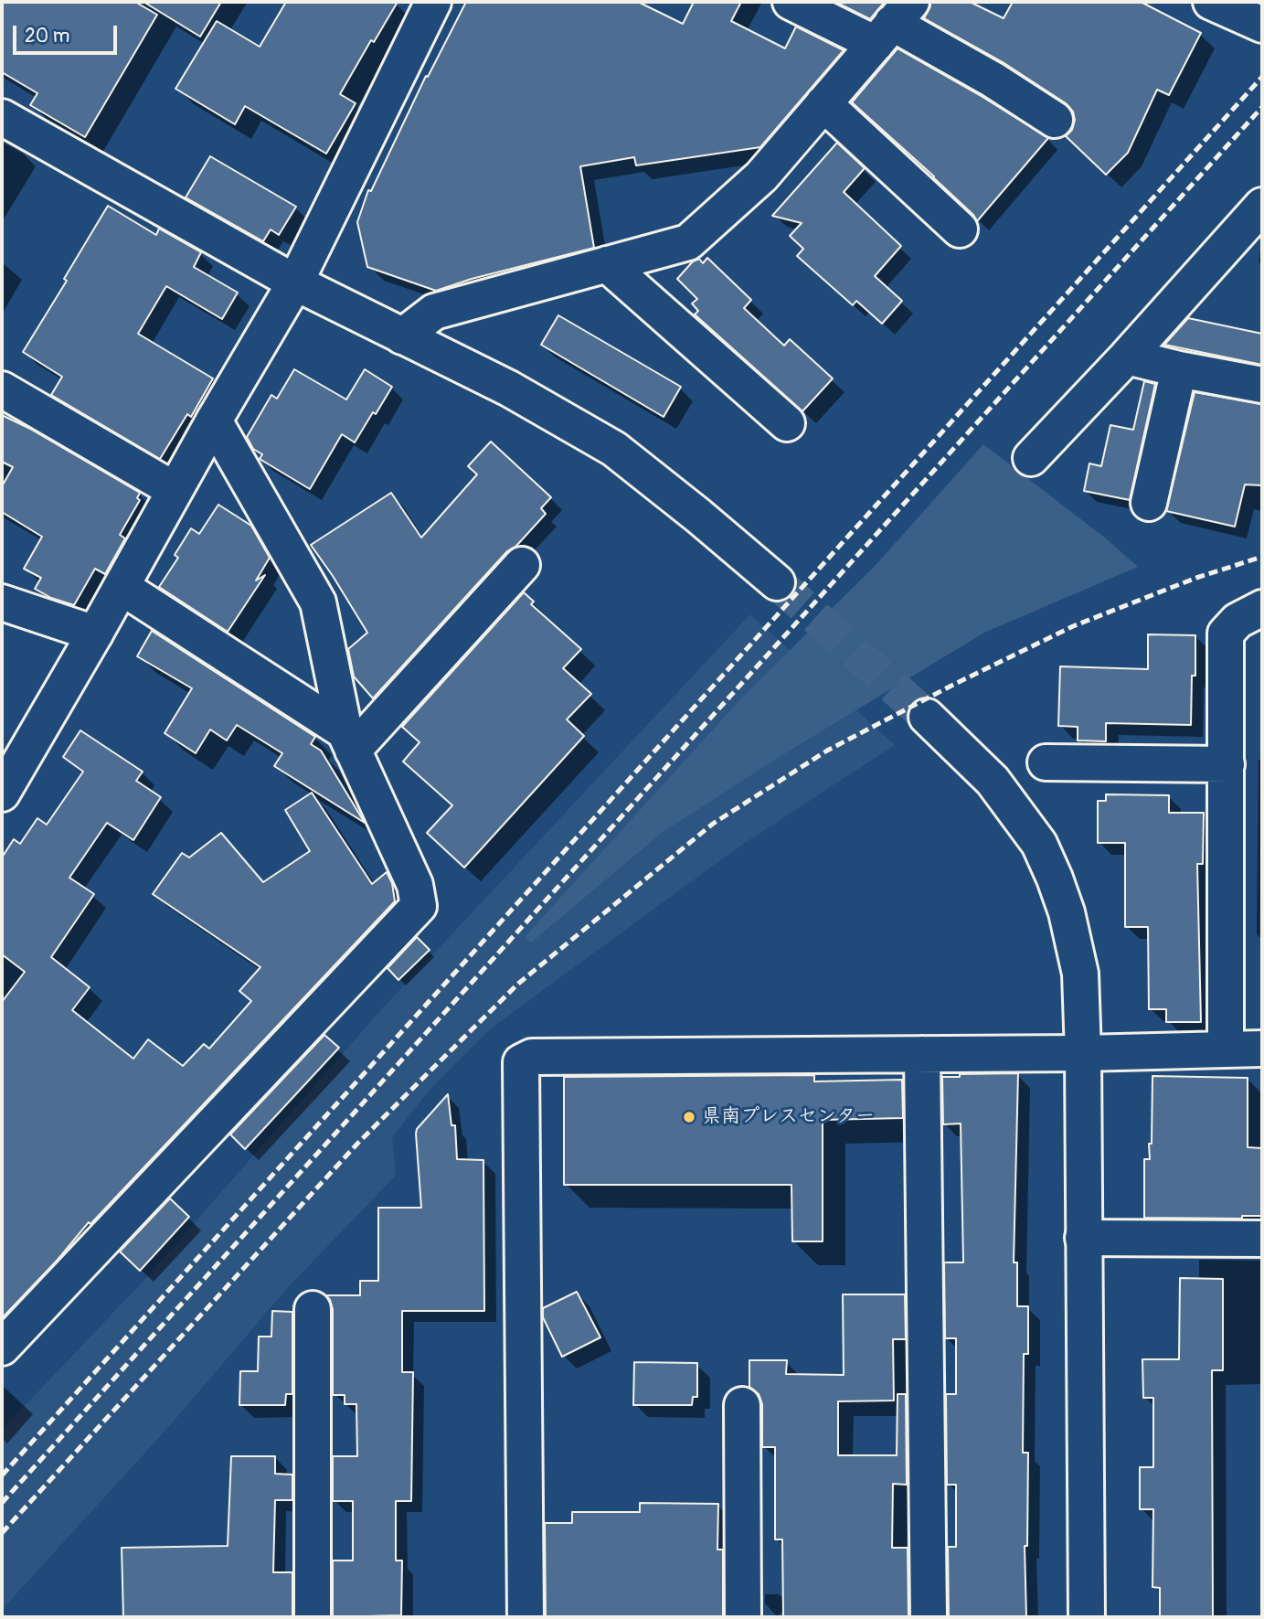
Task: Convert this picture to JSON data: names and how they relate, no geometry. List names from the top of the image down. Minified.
{"places":["県南プレスセンター"],"scale_bar":"20 m"}
